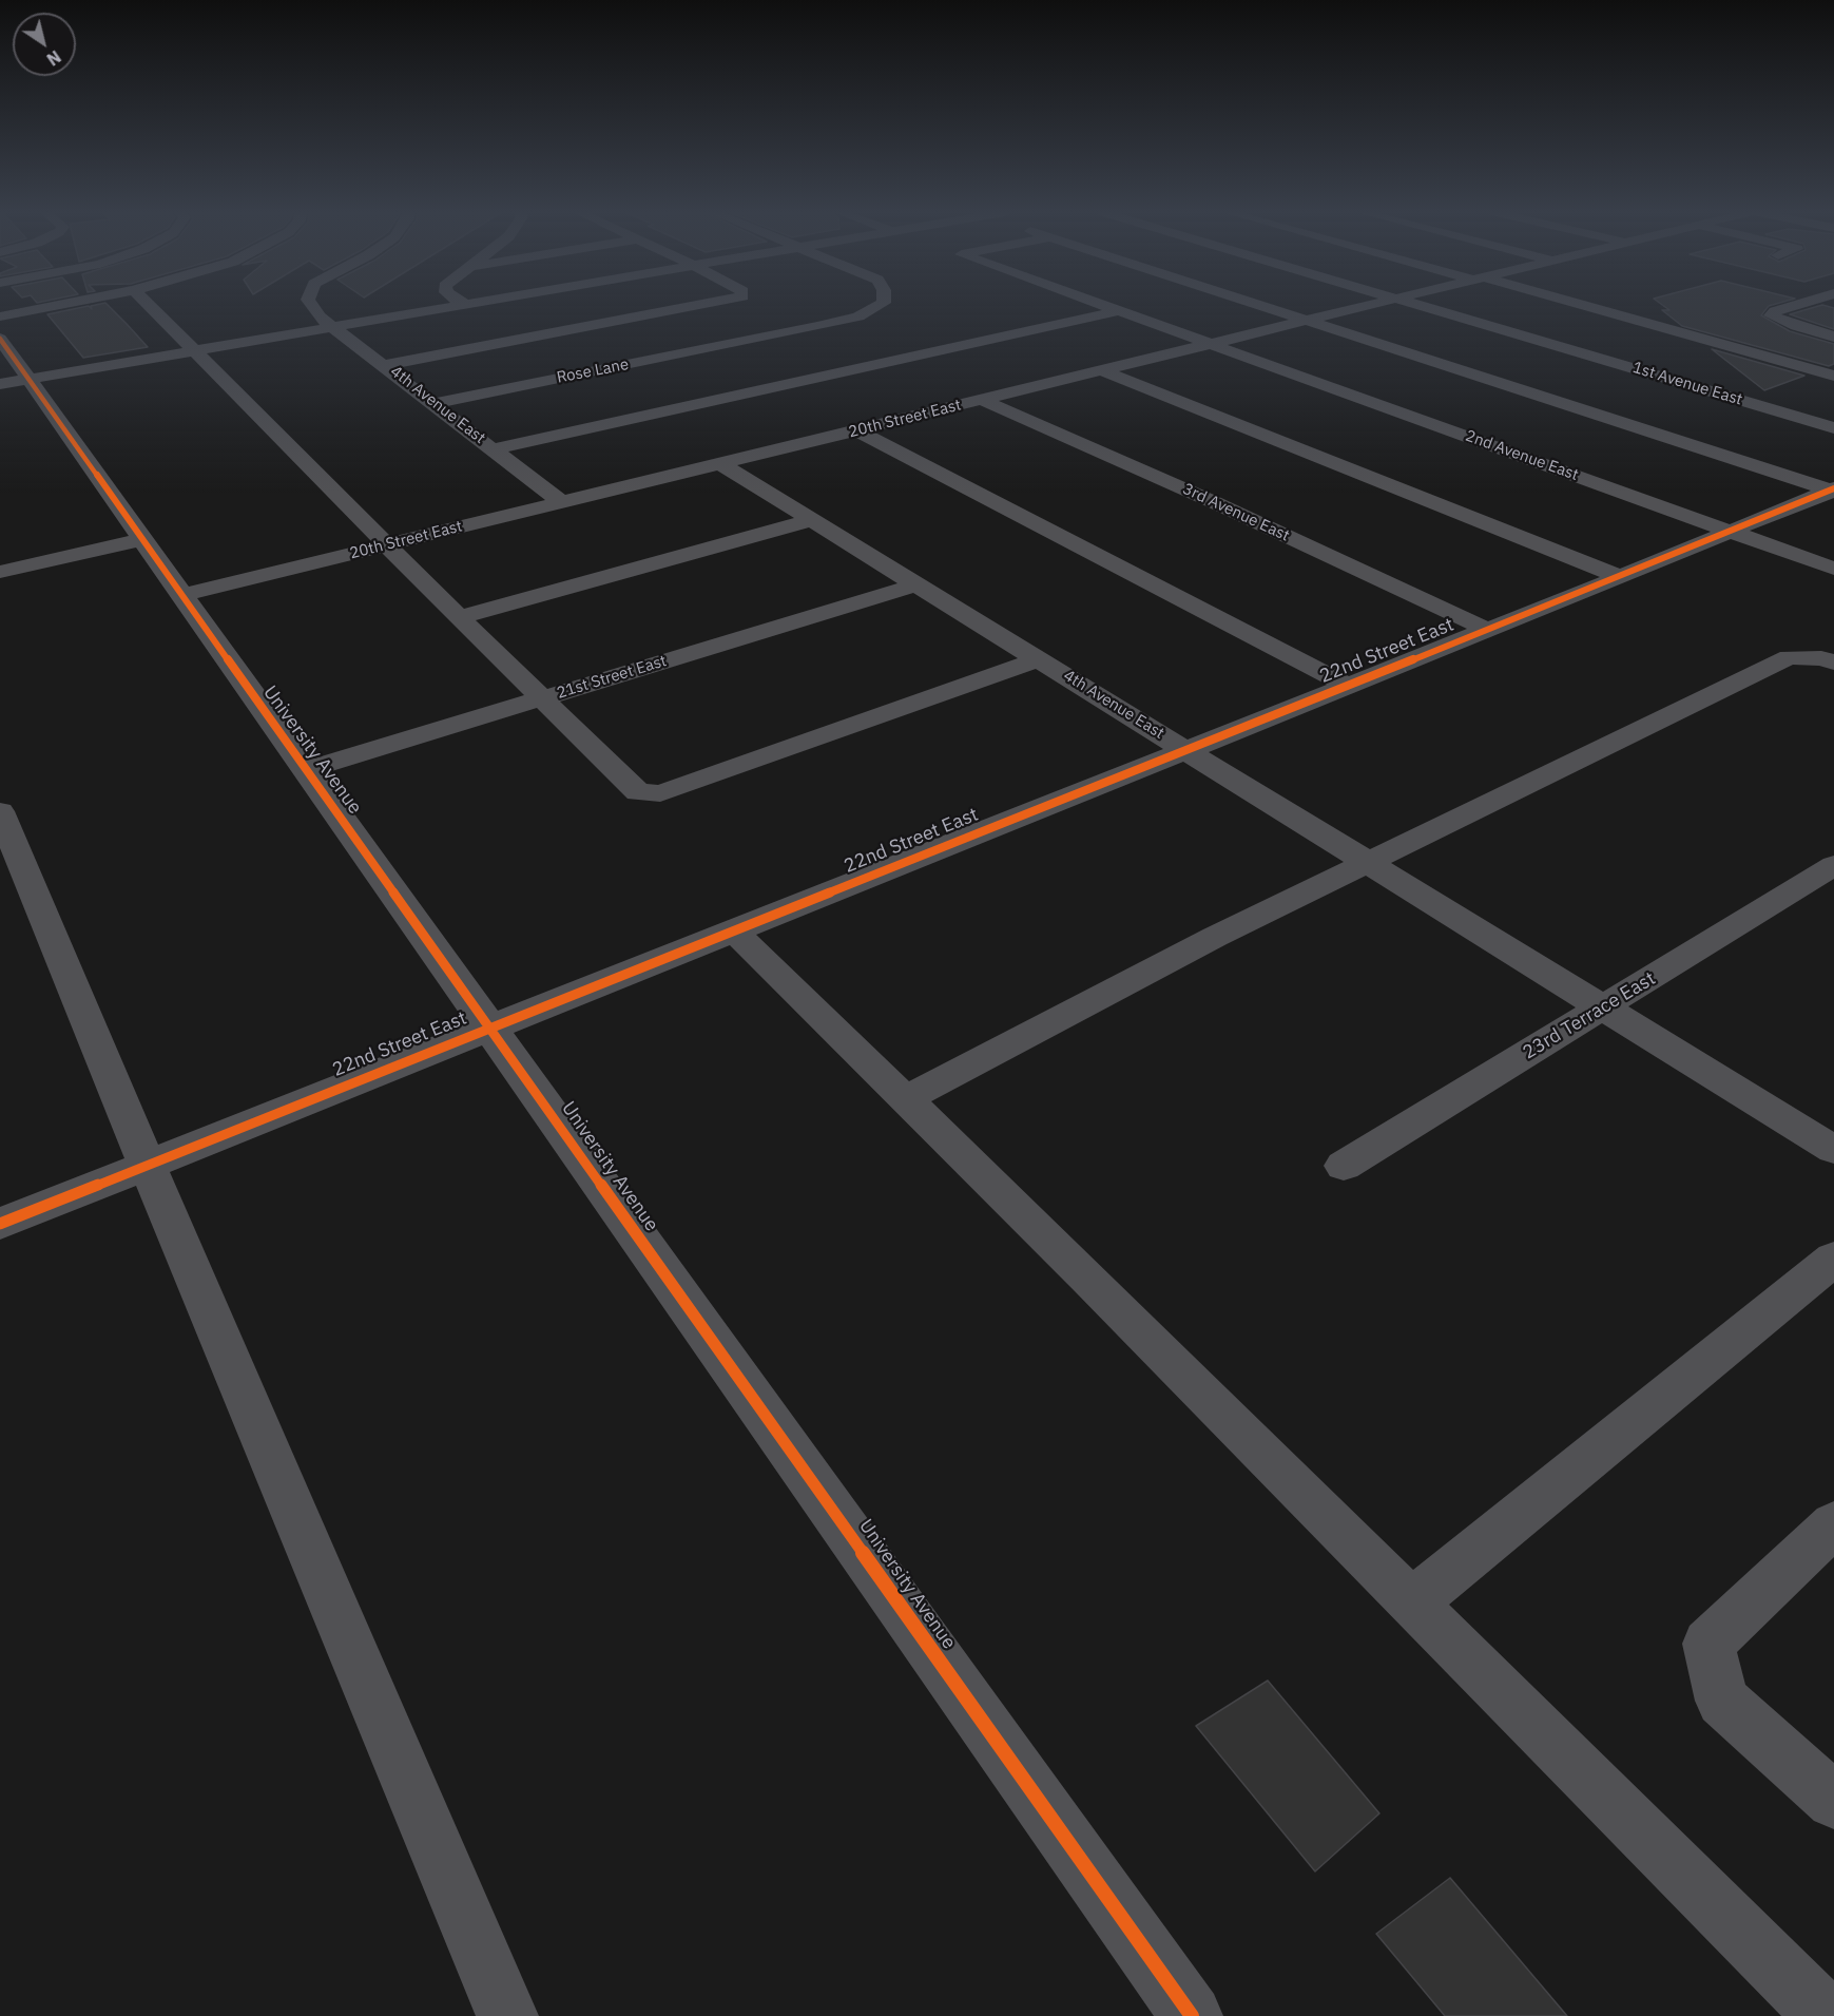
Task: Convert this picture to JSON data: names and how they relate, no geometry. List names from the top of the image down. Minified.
{"streets":{"street":["Rose Lane","1st Avenue East","4th Avenue East","20th Street East","2nd Avenue East","3rd Avenue East","22nd Street East","21st Street East","University Avenue","23rd Terrace East"]},"crossings":[["Rose Lane","4th Avenue East"],["4th Avenue East","20th Street East"],["4th Avenue East","22nd Street East"],["4th Avenue East","21st Street East"],["4th Avenue East","23rd Terrace East"],["20th Street East","2nd Avenue East"],["20th Street East","3rd Avenue East"],["20th Street East","University Avenue"],["2nd Avenue East","22nd Street East"],["3rd Avenue East","22nd Street East"],["22nd Street East","University Avenue"],["21st Street East","University Avenue"]],"north":"bottom right"}
